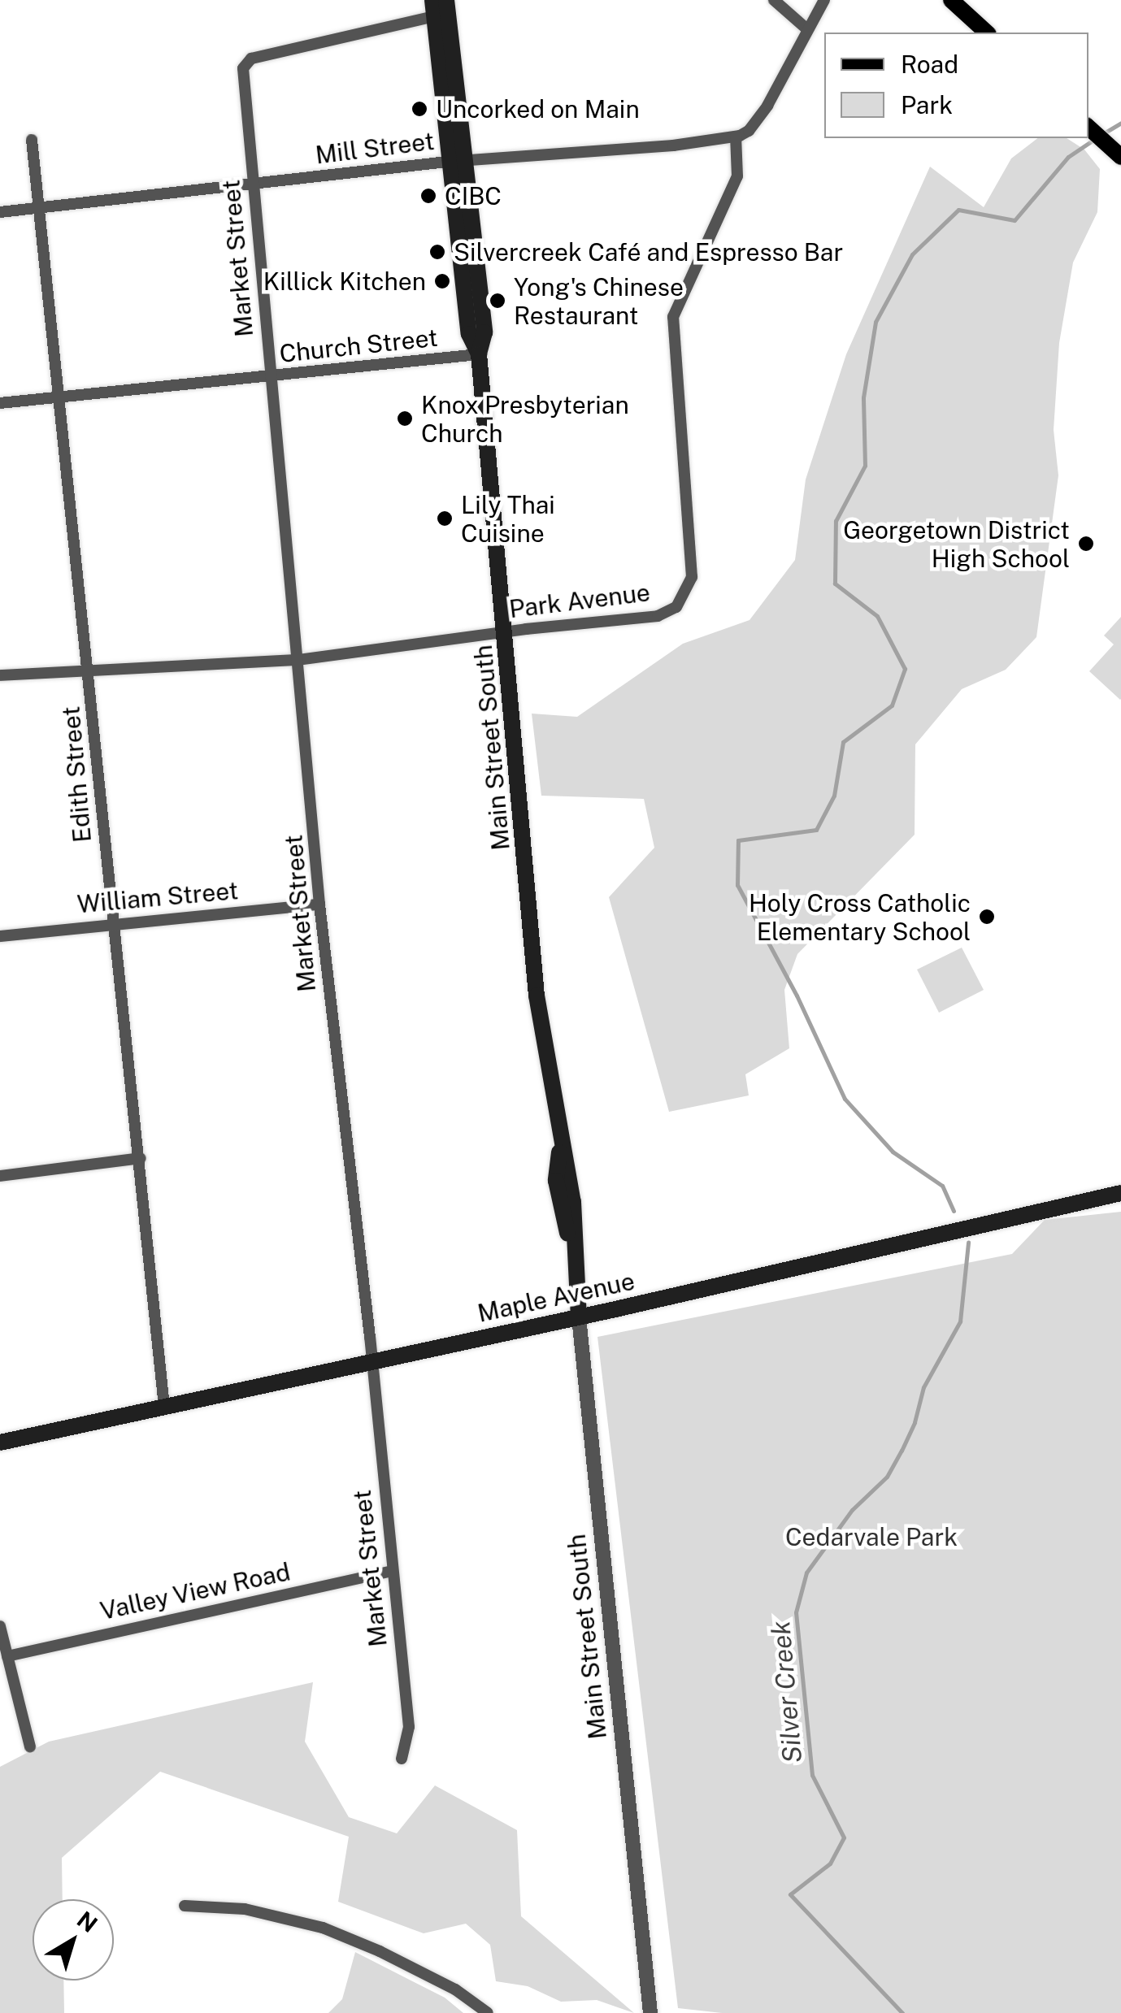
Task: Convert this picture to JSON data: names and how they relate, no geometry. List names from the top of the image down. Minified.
{"streets":{"main road":["Main Street South","Maple Avenue"],"street":["Mill Street","Market Street","Church Street","Park Avenue","Edith Street","William Street","Valley View Road"]},"crossings":[["Mill Street","Market Street"],["Mill Street","Park Avenue"],["Mill Street","Main Street South"],["Mill Street","Edith Street"],["Market Street","Church Street"],["Market Street","Park Avenue"],["Market Street","Main Street South"],["Market Street","William Street"],["Market Street","Maple Avenue"],["Market Street","Valley View Road"],["Church Street","Main Street South"],["Church Street","Edith Street"],["Park Avenue","Main Street South"],["Park Avenue","Edith Street"],["Main Street South","Maple Avenue"],["Edith Street","William Street"],["Edith Street","Maple Avenue"]],"water":["Silver Creek"],"parks":["Cedarvale Park"],"places":["Uncorked on Main","CIBC","Silvercreek Café and Espresso Bar","Killick Kitchen","Yong's Chinese Restaurant","Knox Presbyterian Church","Lily Thai Cuisine","Georgetown District High School","Holy Cross Catholic Elementary School"],"legend":["Road","Park"],"north":"top right"}
